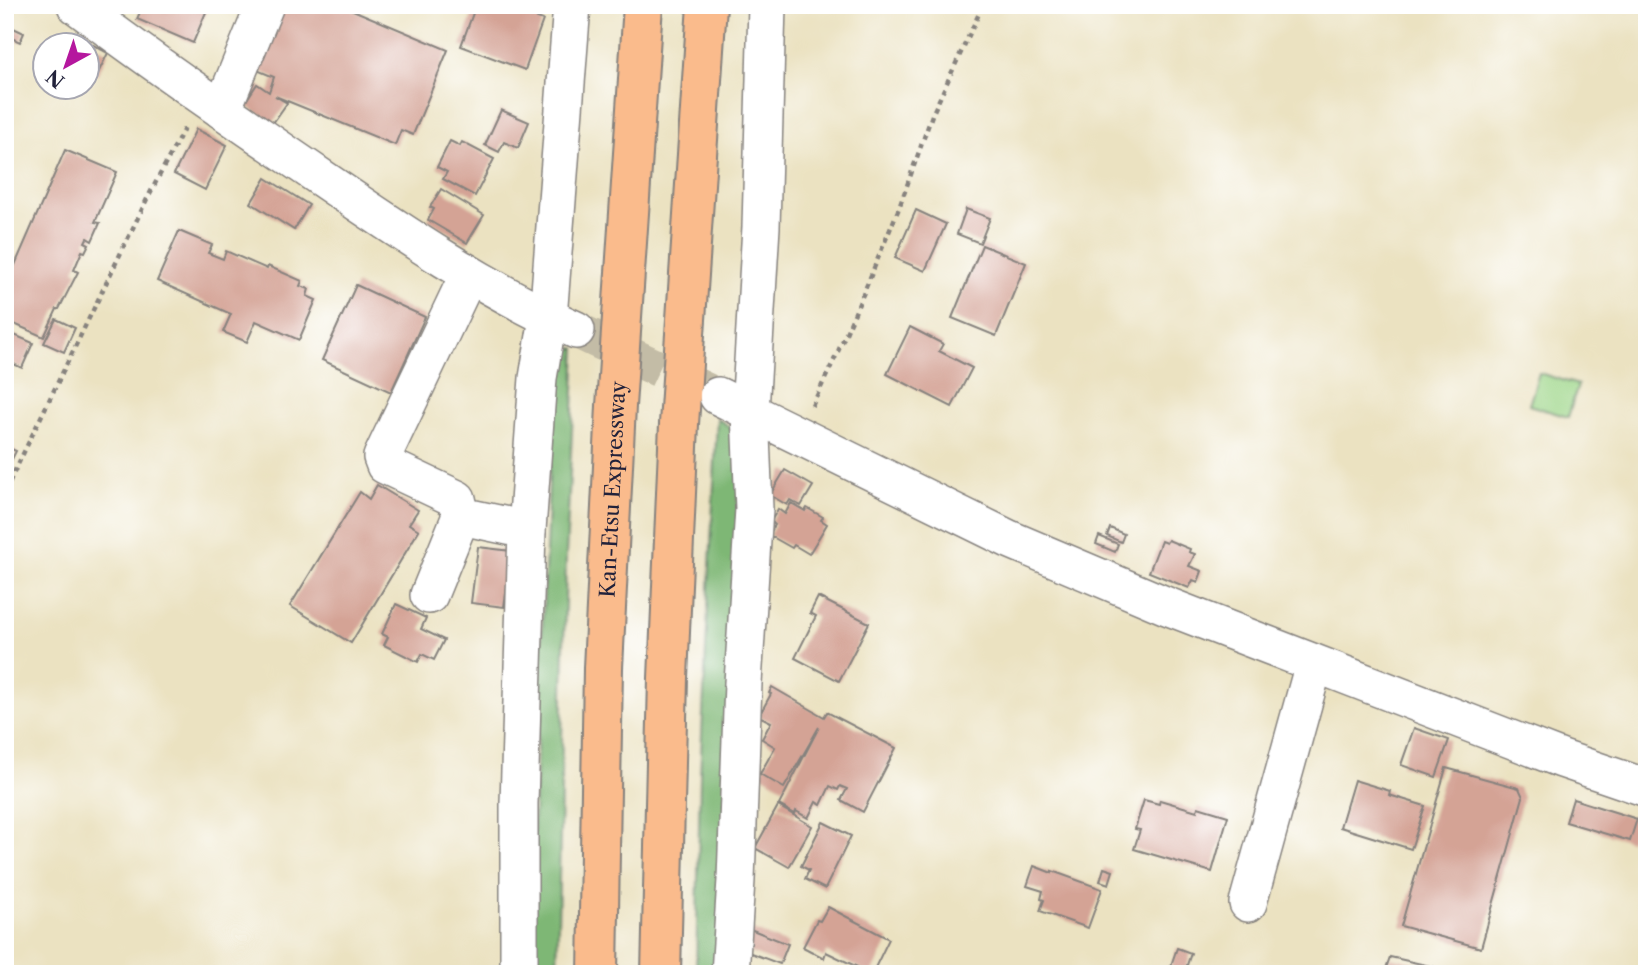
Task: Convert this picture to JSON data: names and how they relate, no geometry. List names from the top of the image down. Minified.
{"streets":{"highway":["Kan-Etsu Expressway"]},"north":"bottom left"}
